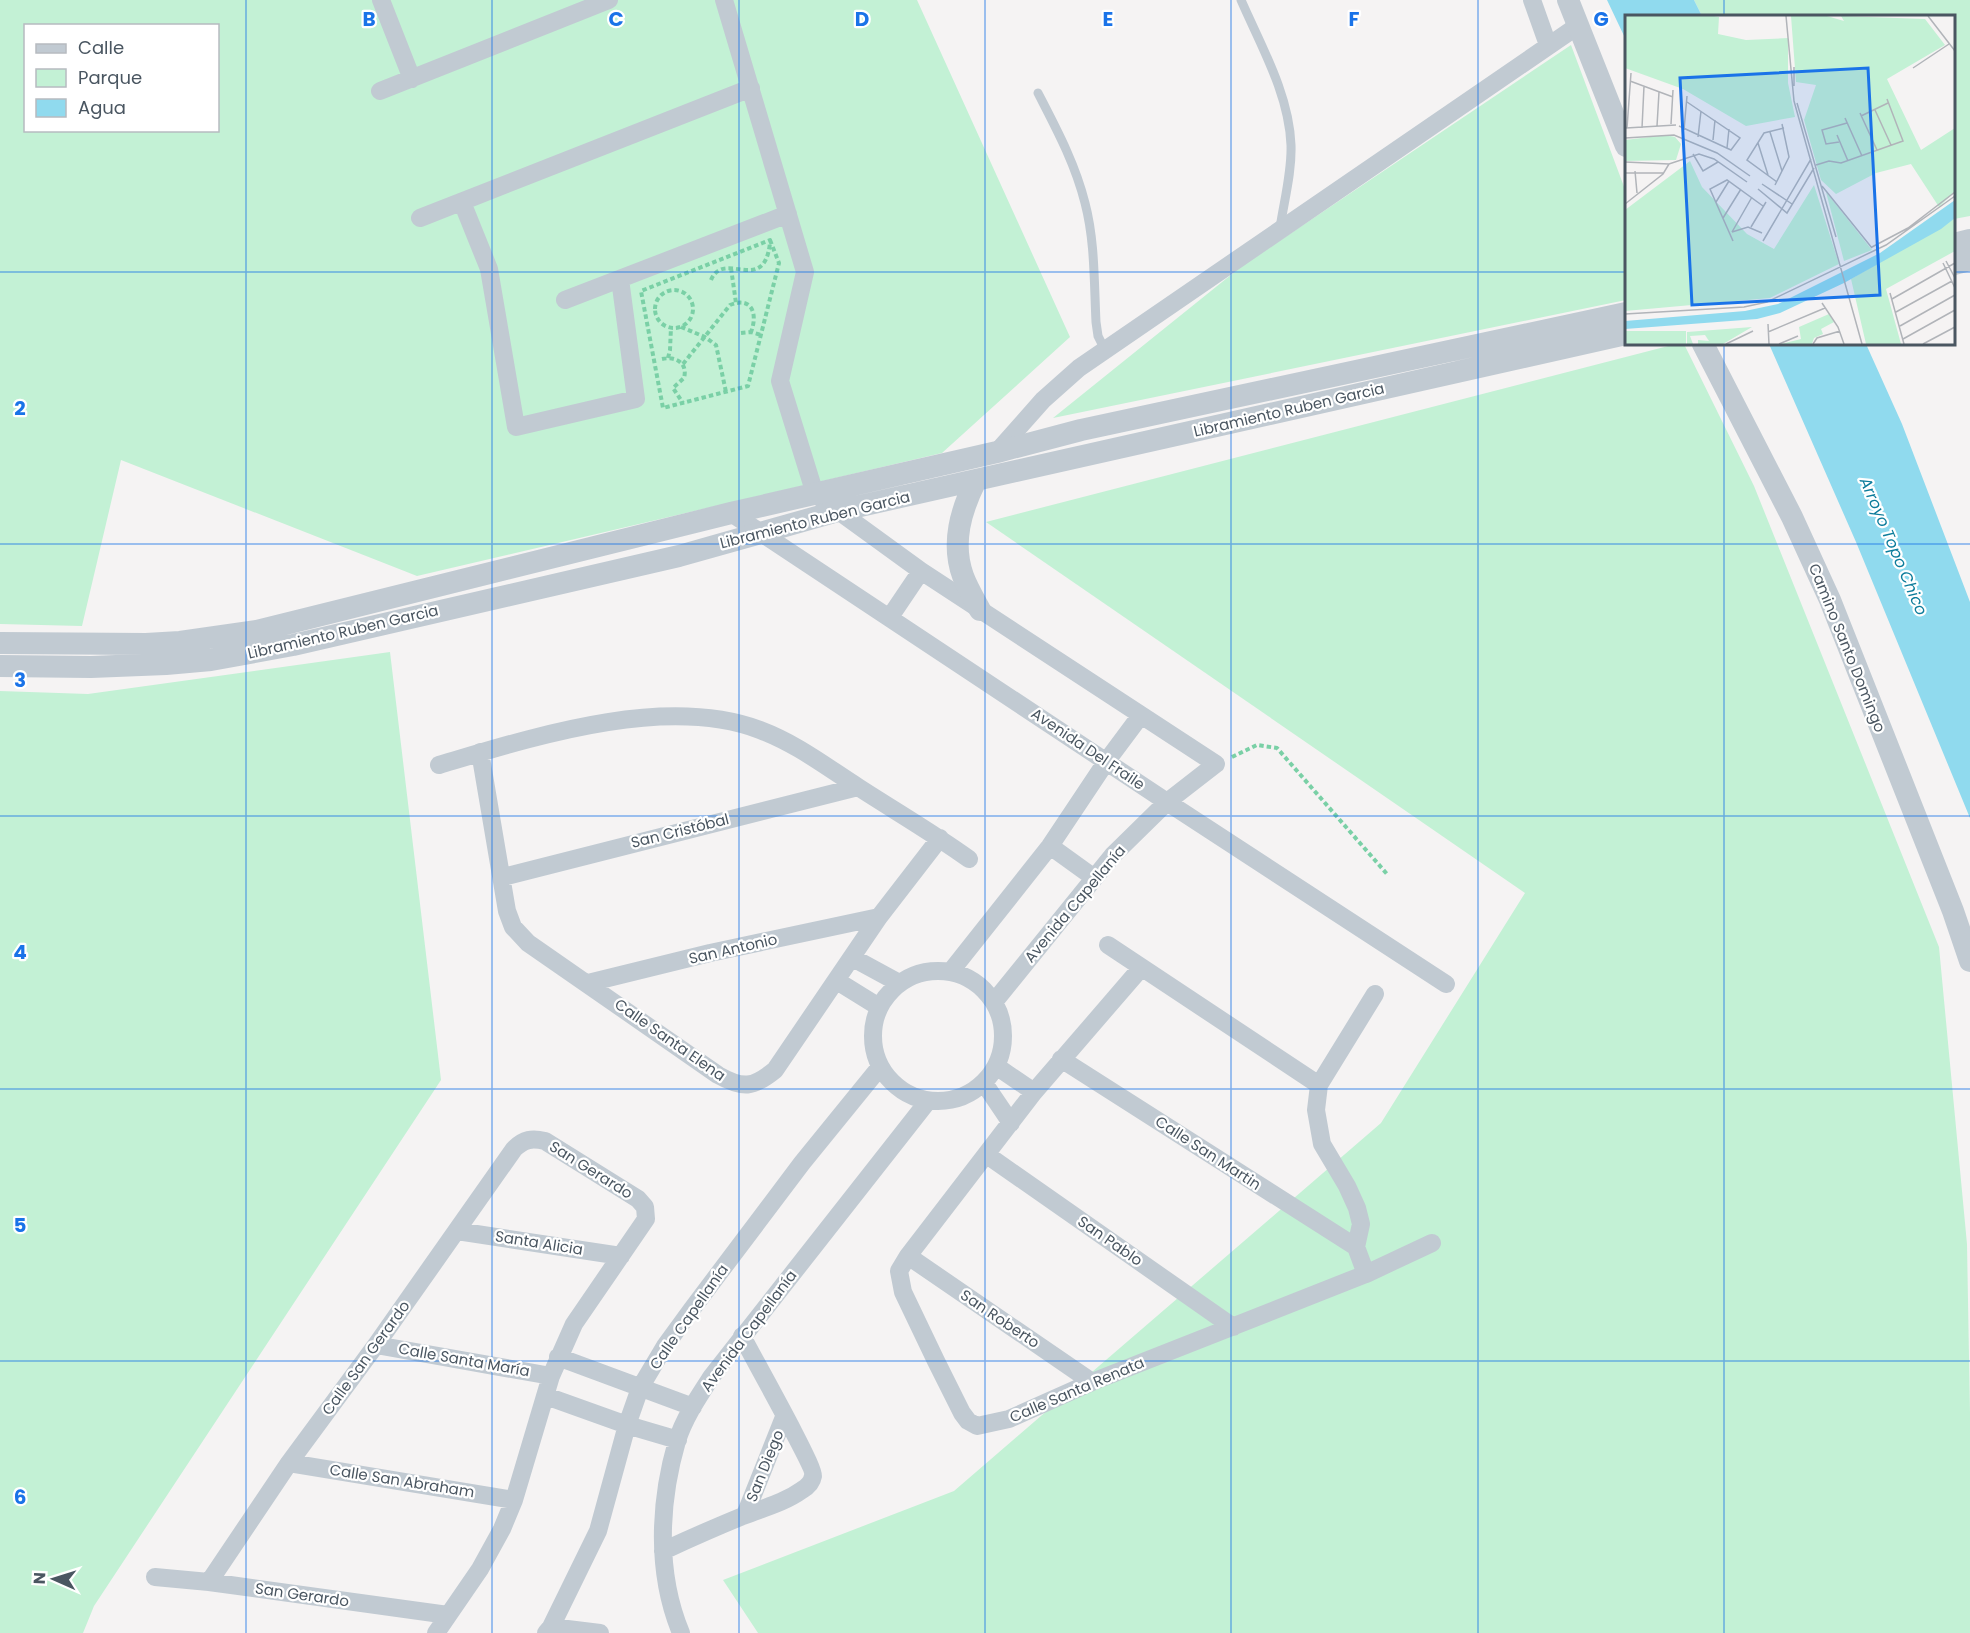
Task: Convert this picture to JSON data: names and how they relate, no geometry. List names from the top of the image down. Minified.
{"streets":{"street":["Libramiento Ruben Garcia","Camino Santo Domingo","Avenida Del Fraile","San Cristóbal","Avenida Capellanía","San Antonio","Calle Santa Elena","Calle San Martin","San Gerardo","San Pablo","Santa Alicia","Calle Capellanía","San Roberto","Calle San Gerardo","Calle Santa María","Calle Santa Renata","San Diego","Calle San Abraham"]},"crossings":[["Libramiento Ruben Garcia","Avenida Del Fraile"],["Avenida Del Fraile","Avenida Capellanía"],["San Cristóbal","Calle Santa Elena"],["Avenida Capellanía","Calle Capellanía"],["Avenida Capellanía","San Diego"],["San Antonio","Calle Santa Elena"],["Calle San Martin","Calle Santa Renata"],["San Gerardo","Santa Alicia"],["San Gerardo","Calle San Gerardo"],["San Pablo","Calle Santa Renata"],["Santa Alicia","Calle San Gerardo"],["San Roberto","Calle Santa Renata"],["Calle San Gerardo","Calle Santa María"],["Calle San Gerardo","Calle San Abraham"]],"water":["Arroyo Topo Chico"],"legend":["Calle","Parque","Agua"],"north":"left","grid":{"columns":["B","C","D","E","F","G"],"rows":["2","3","4","5","6"]}}
